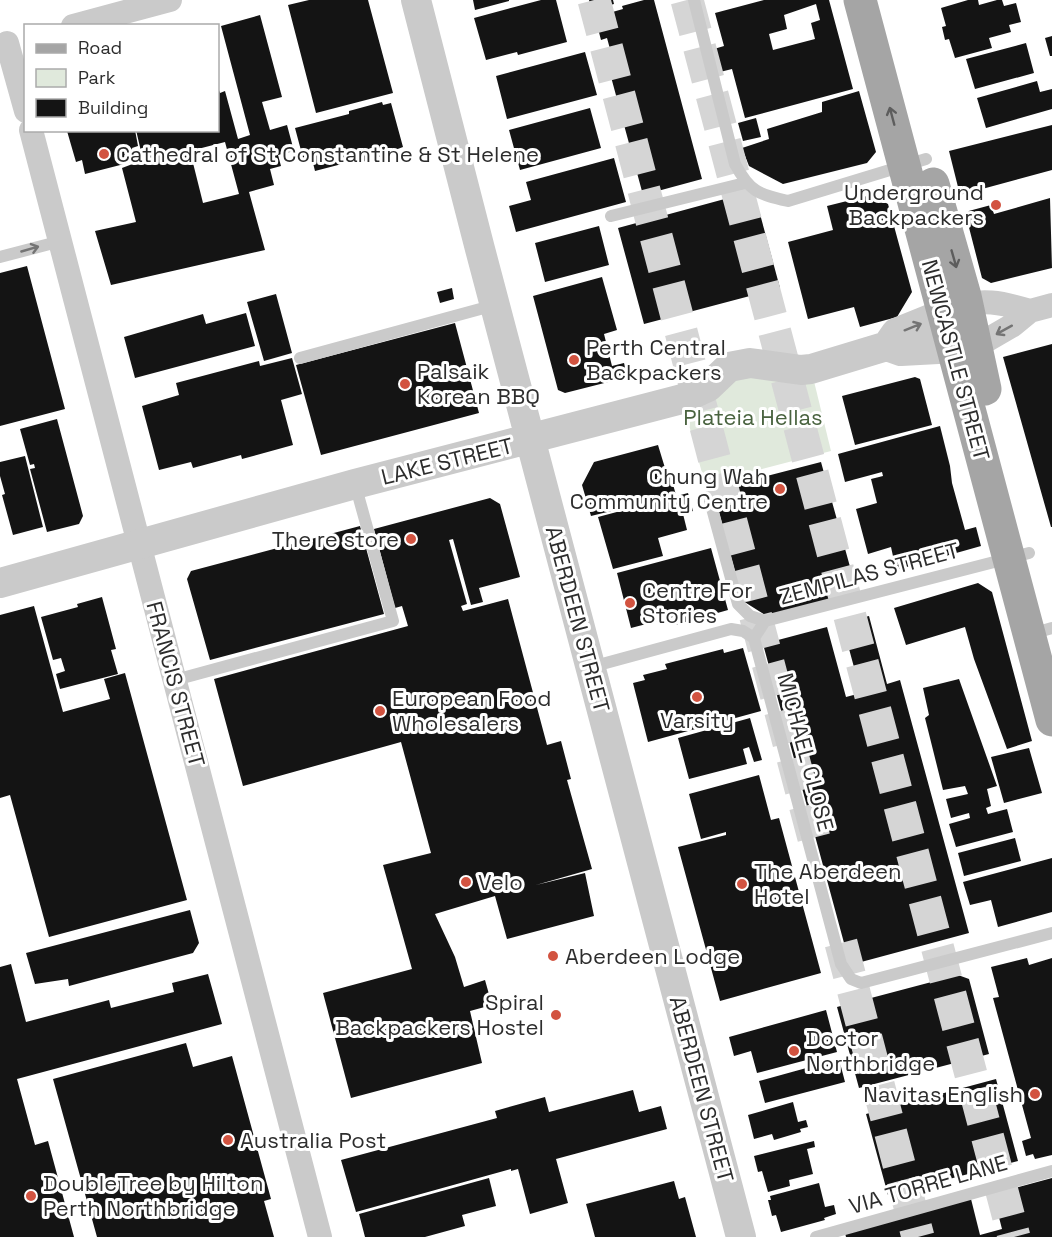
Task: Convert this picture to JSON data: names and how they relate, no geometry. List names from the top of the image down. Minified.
{"streets":{"main road":["NEWCASTLE STREET"],"street":["LAKE STREET","ABERDEEN STREET","FRANCIS STREET"],"lane":["ZEMPILAS STREET","MICHAEL CLOSE","VIA TORRE LANE"]},"crossings":[["NEWCASTLE STREET","LAKE STREET"],["NEWCASTLE STREET","ZEMPILAS STREET"],["LAKE STREET","ABERDEEN STREET"],["LAKE STREET","FRANCIS STREET"],["ZEMPILAS STREET","MICHAEL CLOSE"]],"parks":["Plateia Hellas"],"places":["Cathedral of St Constantine & St Helene","Underground Backpackers","Perth Central Backpackers","Palsaik Korean BBQ","Chung Wah Community Centre","The re store","Centre For Stories","Varsity","European Food Wholesalers","Velo","The Aberdeen Hotel","Aberdeen Lodge","Spiral Backpackers Hostel","Doctor Northbridge","Navitas English","Australia Post","DoubleTree by Hilton Perth Northbridge"],"legend":["Road","Park","Building"]}
